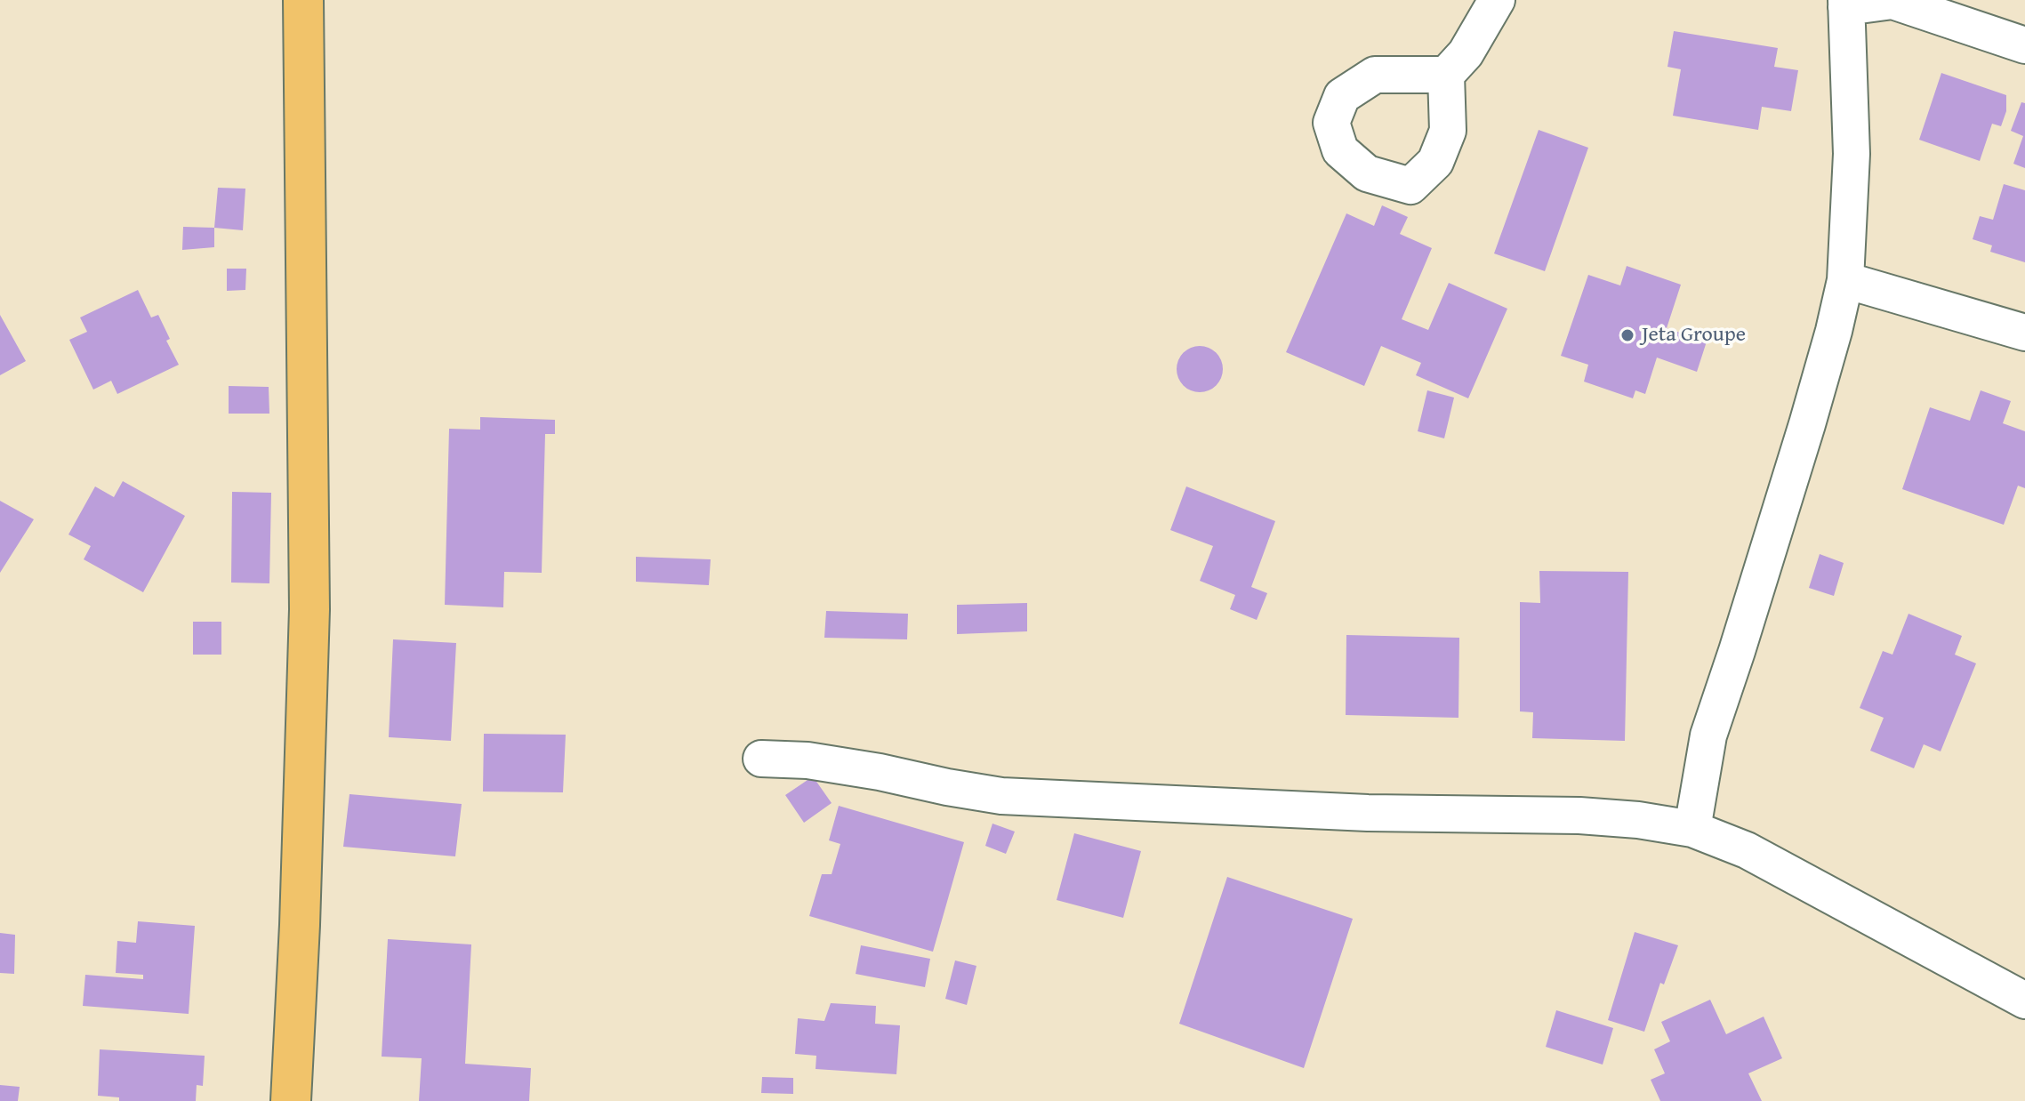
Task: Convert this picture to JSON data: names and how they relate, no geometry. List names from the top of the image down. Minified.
{"places":["Jeta Groupe"]}
